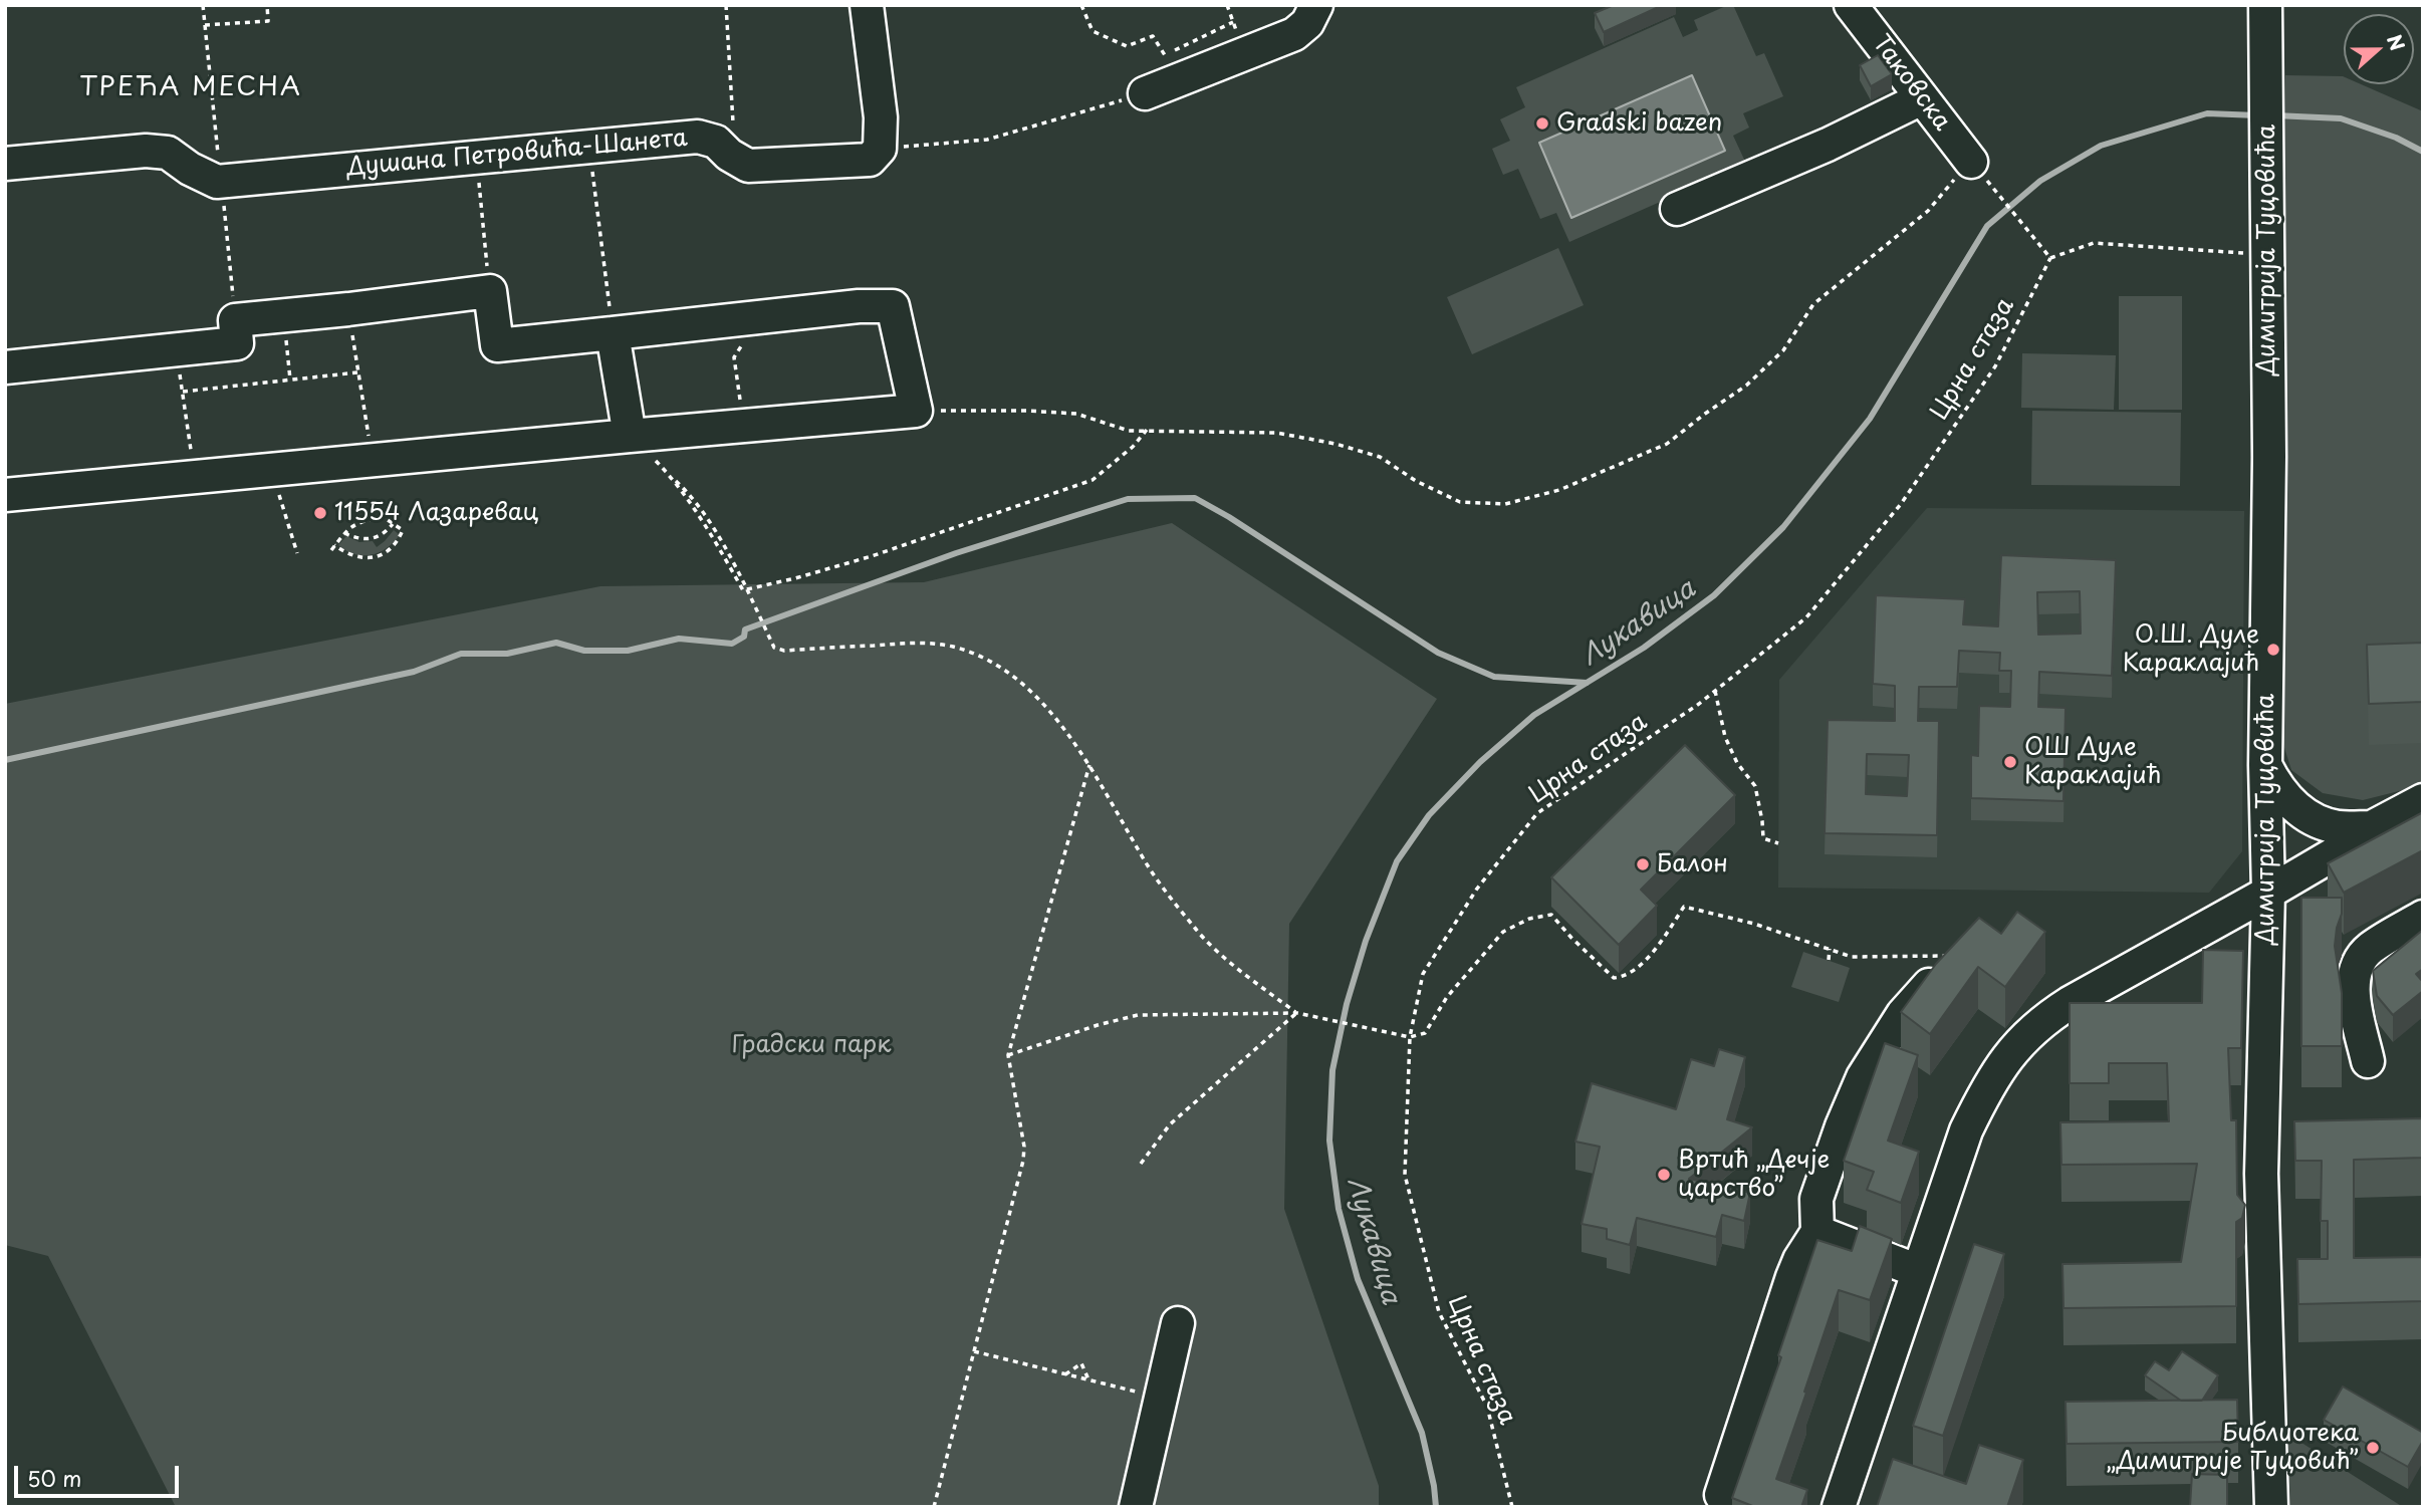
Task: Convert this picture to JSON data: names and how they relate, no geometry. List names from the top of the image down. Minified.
{"streets":{"street":["Таковска","Душана Петровића-Шанета","Димитрија Туцовића"],"path":["Црна стаза"]},"districts":["ТРЕЋА МЕСНА"],"water":["Лукавица"],"parks":["Градски парк"],"places":["Gradski bazen","11554 Лазаревац","О.Ш. Дуле Караклајић","ОШ Дуле Караклајић","Балон","Вртић „Дечје царство”","Библиотека „Димитрије Туцовић”"],"scale_bar":"50 m","north":"right"}
